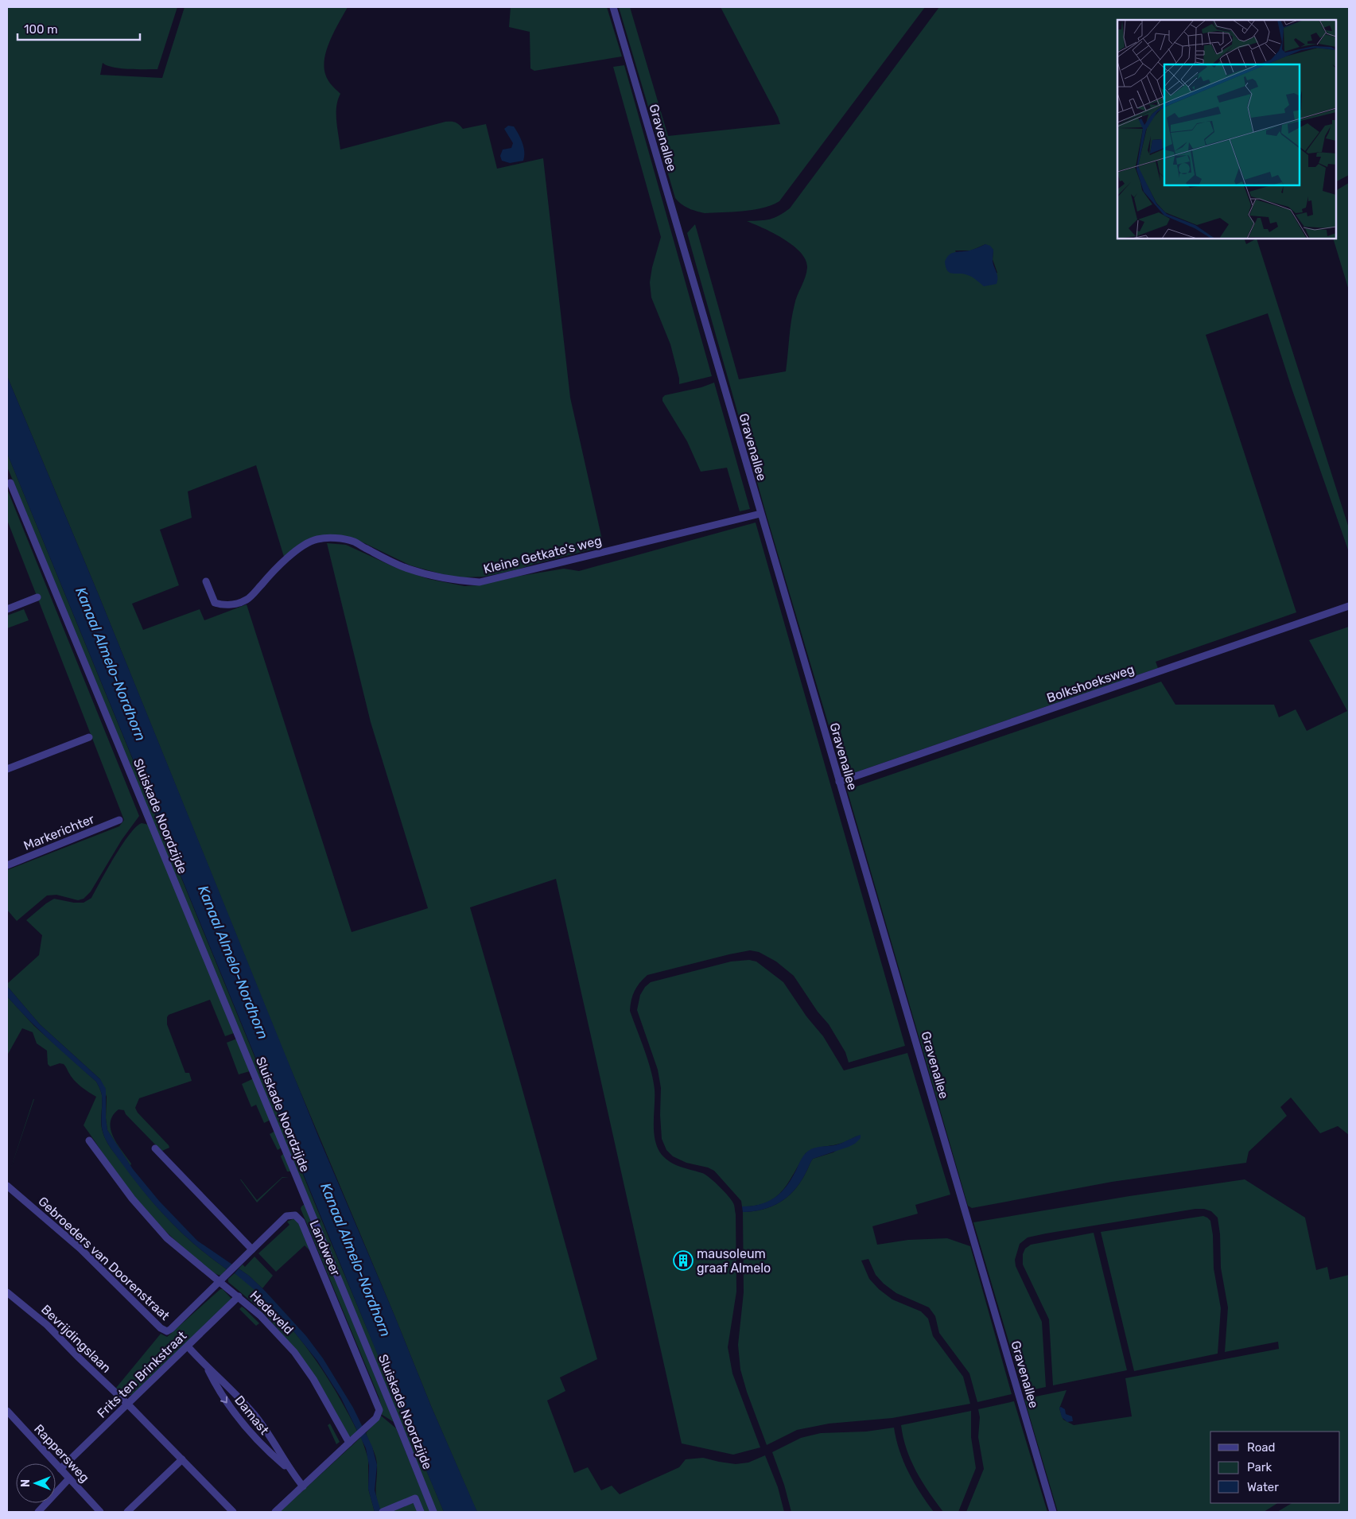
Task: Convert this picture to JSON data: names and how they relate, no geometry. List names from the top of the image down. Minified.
{"streets":{"street":["Gravenallee","Kleine Getkate's weg","Bolkshoeksweg","Sluiskade Noordzijde","Markerichter","Landweer","Gebroeders van Doorenstraat","Hedeveld","Bevrijdingslaan","Frits ten Brinkstraat","Damast","Rappersweg"]},"crossings":[["Gravenallee","Kleine Getkate's weg"],["Gravenallee","Bolkshoeksweg"],["Landweer","Hedeveld"],["Landweer","Frits ten Brinkstraat"],["Gebroeders van Doorenstraat","Frits ten Brinkstraat"],["Hedeveld","Frits ten Brinkstraat"],["Bevrijdingslaan","Frits ten Brinkstraat"],["Frits ten Brinkstraat","Damast"],["Frits ten Brinkstraat","Rappersweg"]],"water":["Kanaal Almelo-Nordhorn"],"places":{"building":["mausoleum graaf Almelo"]},"legend":["Road","Park","Water"],"scale_bar":"100 m","north":"left"}
